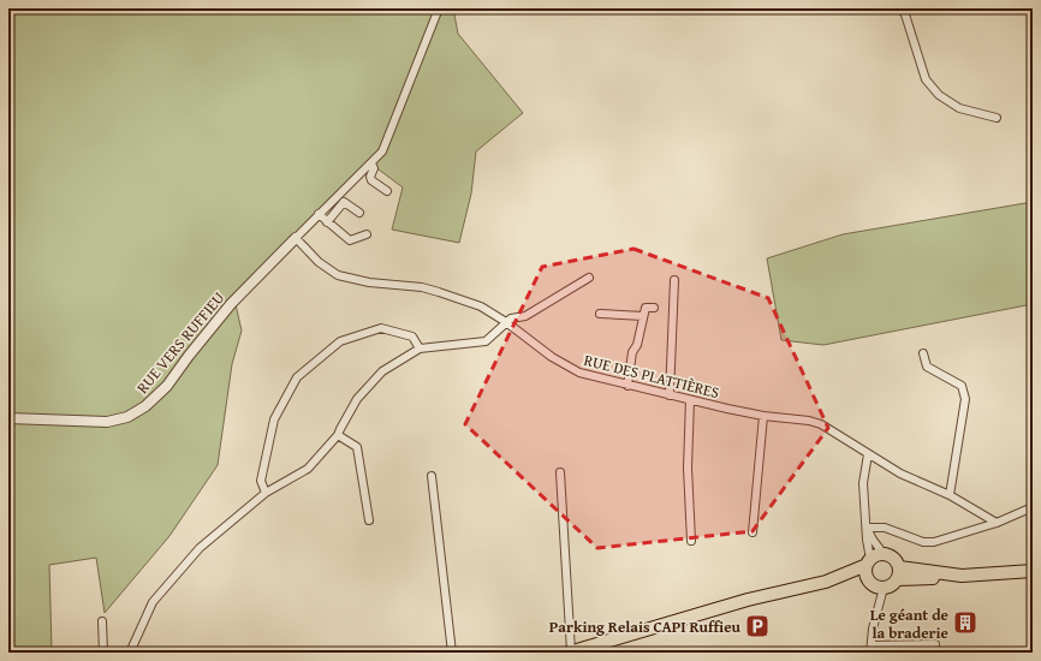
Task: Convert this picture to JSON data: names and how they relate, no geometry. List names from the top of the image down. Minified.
{"streets":{"street":["RUE VERS RUFFIEU","RUE DES PLATTIÈRES"]},"crossings":[["RUE VERS RUFFIEU","RUE DES PLATTIÈRES"]],"places":{"building":["Le géant de la braderie"],"parking":["Parking Relais CAPI Ruffieu"]}}
